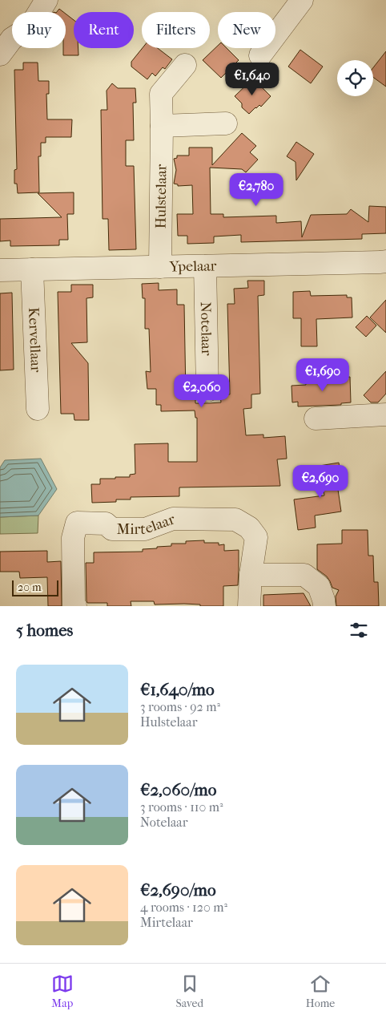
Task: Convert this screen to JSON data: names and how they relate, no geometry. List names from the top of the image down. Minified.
{"streets":{"street":["Hulstelaar","Ypelaar","Notelaar","Kervellaar","Mirtelaar"]},"crossings":[["Hulstelaar","Ypelaar"],["Ypelaar","Notelaar"],["Ypelaar","Kervellaar"]],"scale_bar":"20 m","page":{"chip":["Buy","Rent","Filters","New"],"price":["€1,640","€2,780","€1,690","€2,060","€2,690"],"scale":"20 m","heading":"5 homes","list":[{"name":"€1,640/mo","note":"3 rooms · 92 m² · Hulstelaar"},{"name":"€2,060/mo","note":"3 rooms · 110 m² · Notelaar"},{"name":"€2,690/mo","note":"4 rooms · 120 m² · Mirtelaar"}],"tabs":["Map","Saved","Home"]}}
